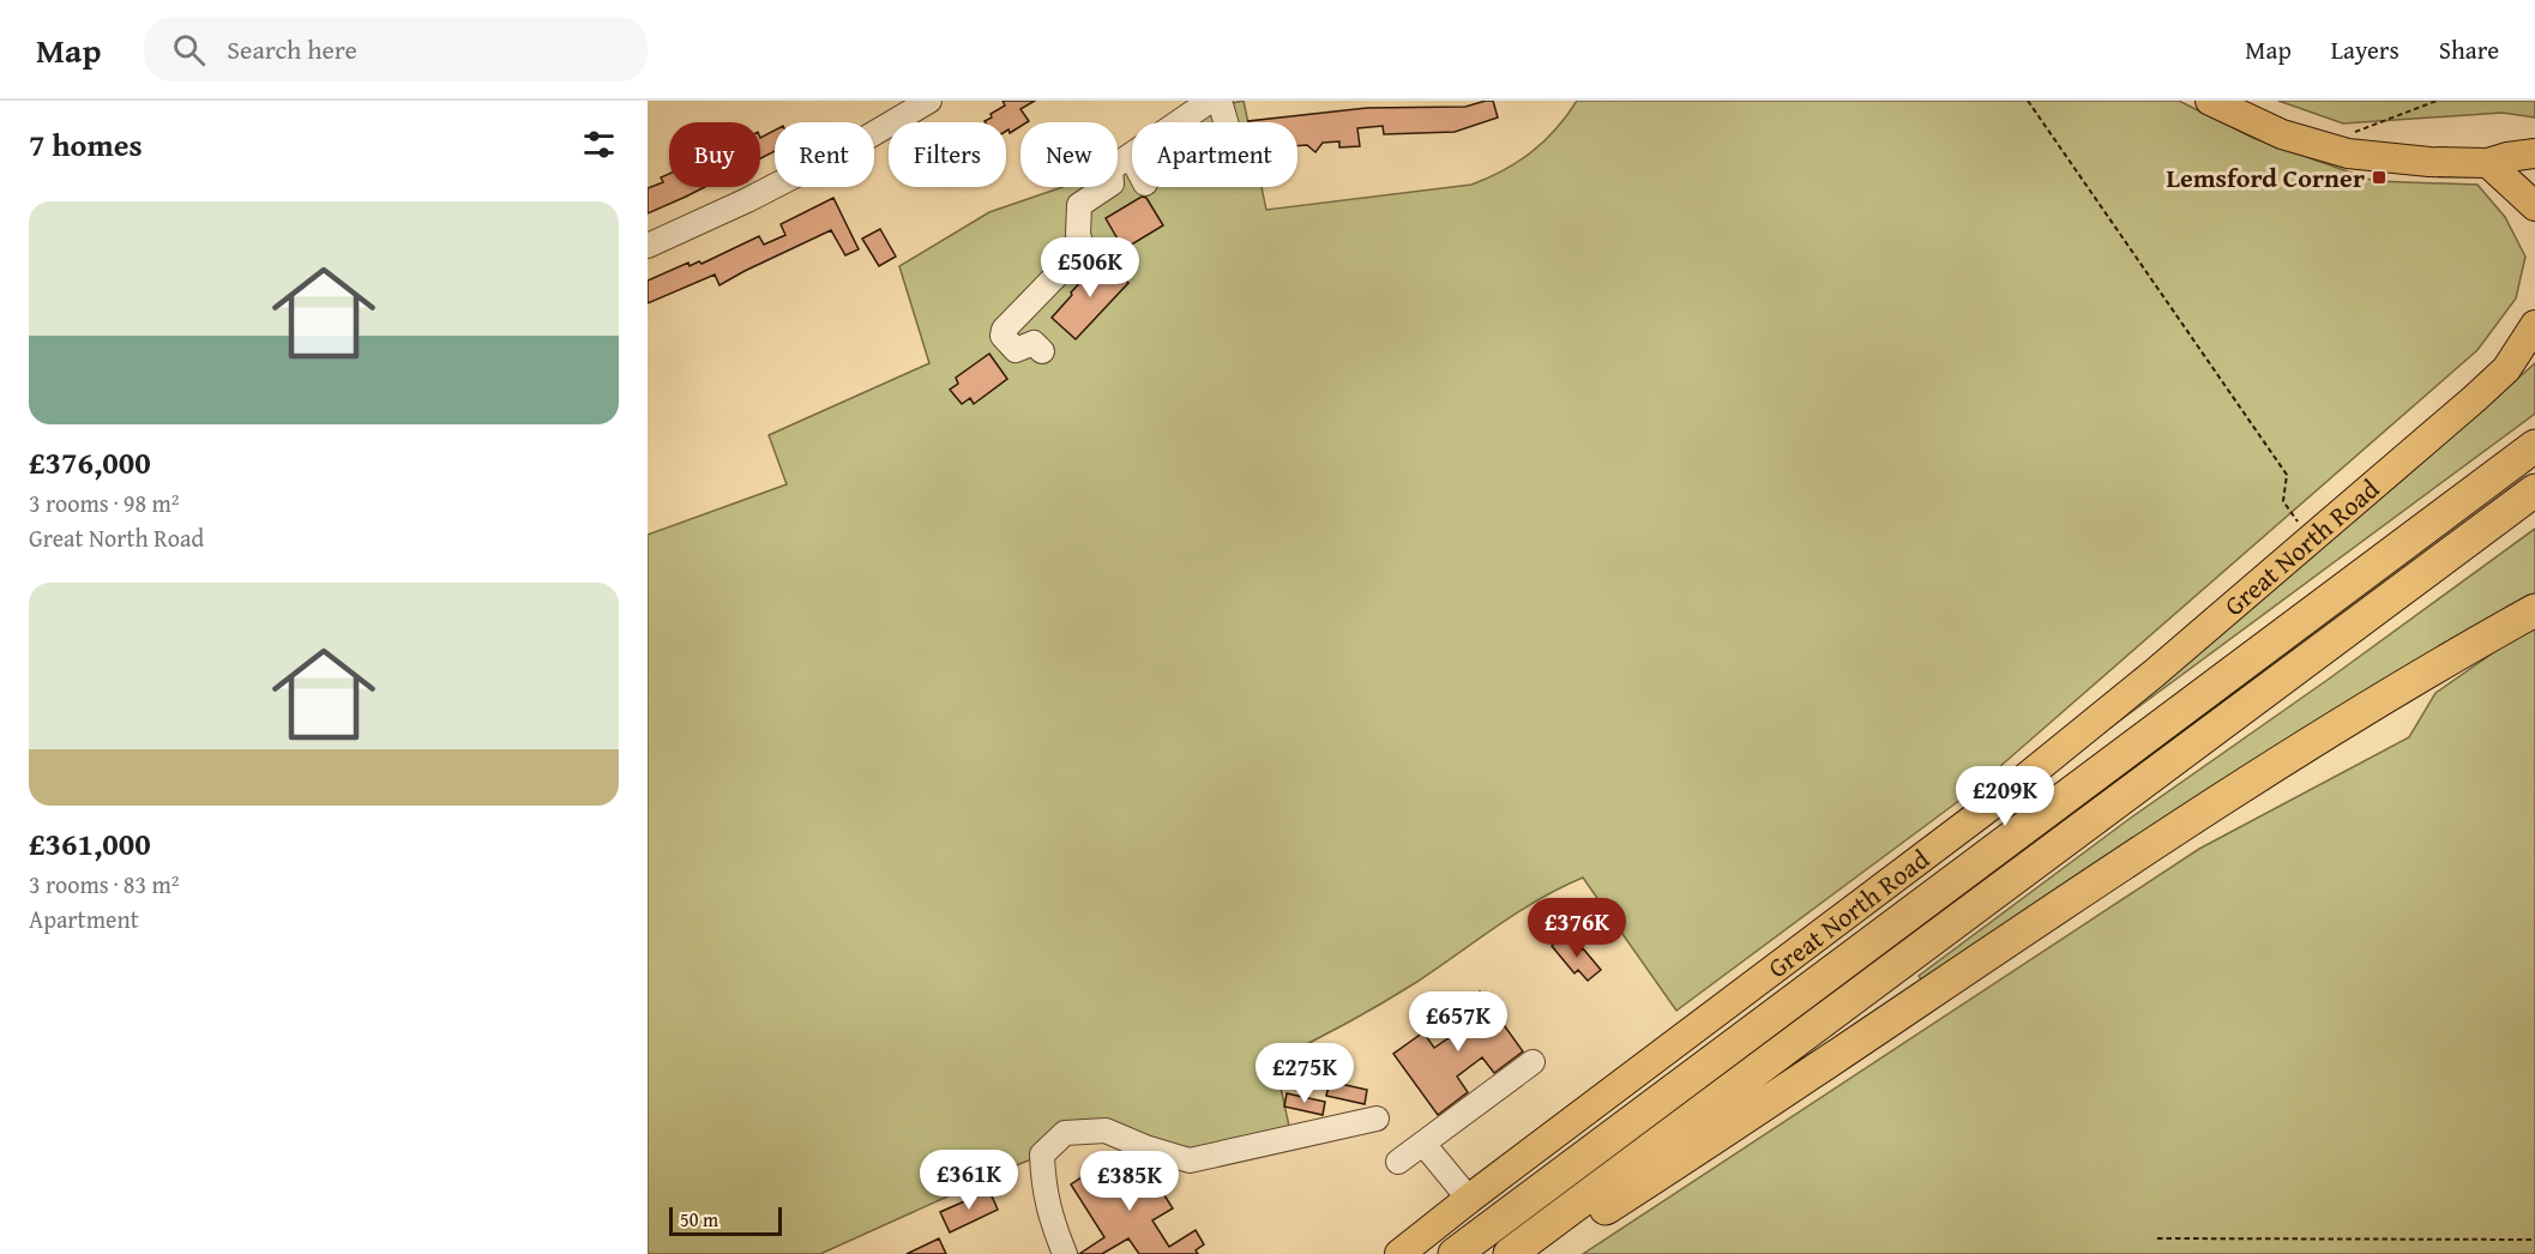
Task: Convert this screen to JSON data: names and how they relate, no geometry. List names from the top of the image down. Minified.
{"streets":{"main road":["Great North Road"]},"places":{"transit":["Lemsford Corner"]},"scale_bar":"50 m","page":{"header":"Map","search":"Search here","nav":["Map","Layers","Share"],"heading":"7 homes","chip":["Buy","Rent","Filters","New","Apartment"],"list":[{"name":"£376,000","note":"3 rooms · 98 m² · Great North Road"},{"name":"£361,000","note":"3 rooms · 83 m² · Apartment"}],"price":["£506K","£209K","£376K","£657K","£275K","£361K","£385K"],"scale":"50 m"}}
